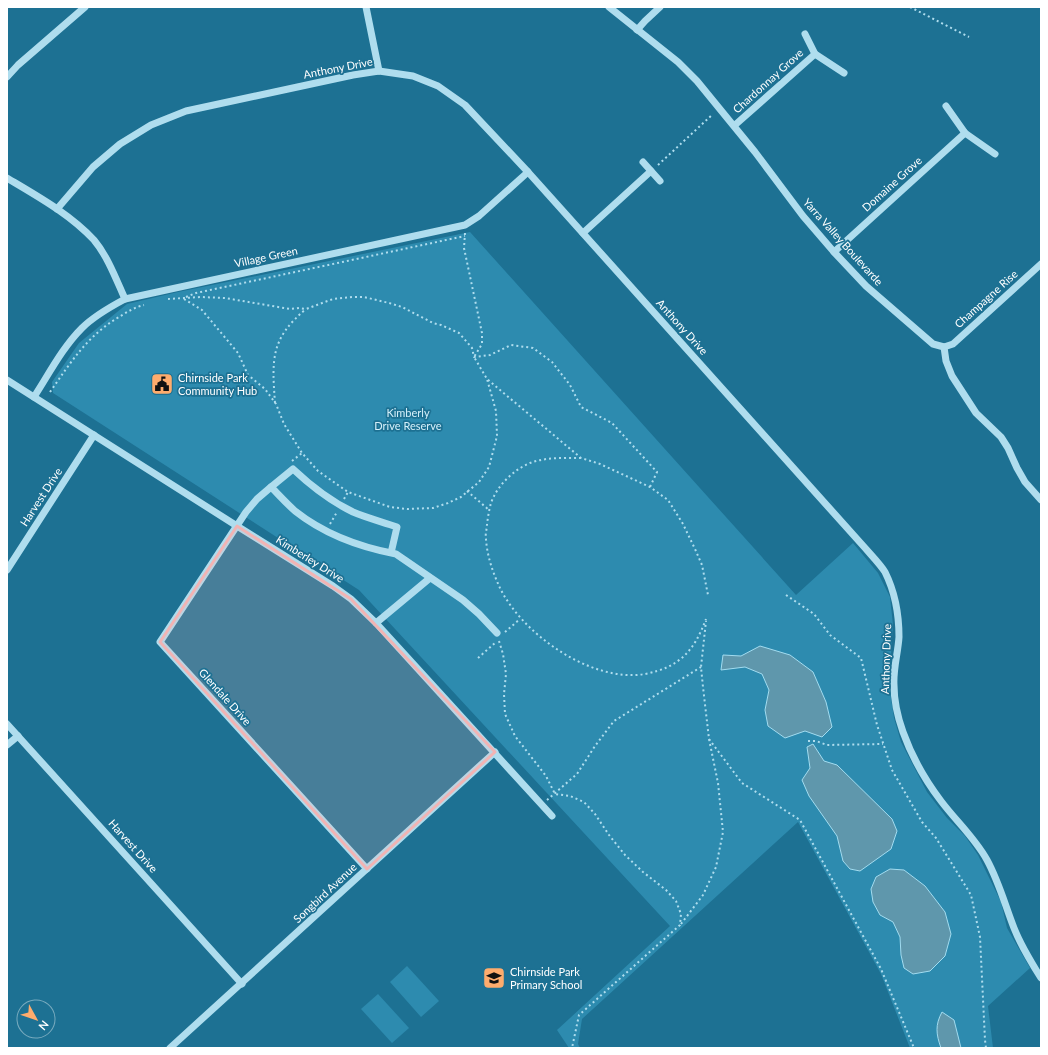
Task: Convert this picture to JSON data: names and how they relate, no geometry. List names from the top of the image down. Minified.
{"streets":{"street":["Anthony Drive","Chardonnay Grove","Domaine Grove","Yarra Valley Boulevarde","Village Green","Champagne Rise","Harvest Drive","Kimberley Drive","Glendale Drive","Songbird Avenue"]},"crossings":[["Anthony Drive","Village Green"],["Chardonnay Grove","Yarra Valley Boulevarde"],["Domaine Grove","Yarra Valley Boulevarde"],["Yarra Valley Boulevarde","Champagne Rise"],["Village Green","Kimberley Drive"],["Harvest Drive","Kimberley Drive"],["Harvest Drive","Songbird Avenue"],["Kimberley Drive","Glendale Drive"],["Kimberley Drive","Songbird Avenue"],["Glendale Drive","Songbird Avenue"]],"parks":["Kimberly Drive Reserve"],"places":{"public building":["Chirnside Park Community Hub"],"school or university":["Chirnside Park Primary School"]},"north":"bottom right"}
